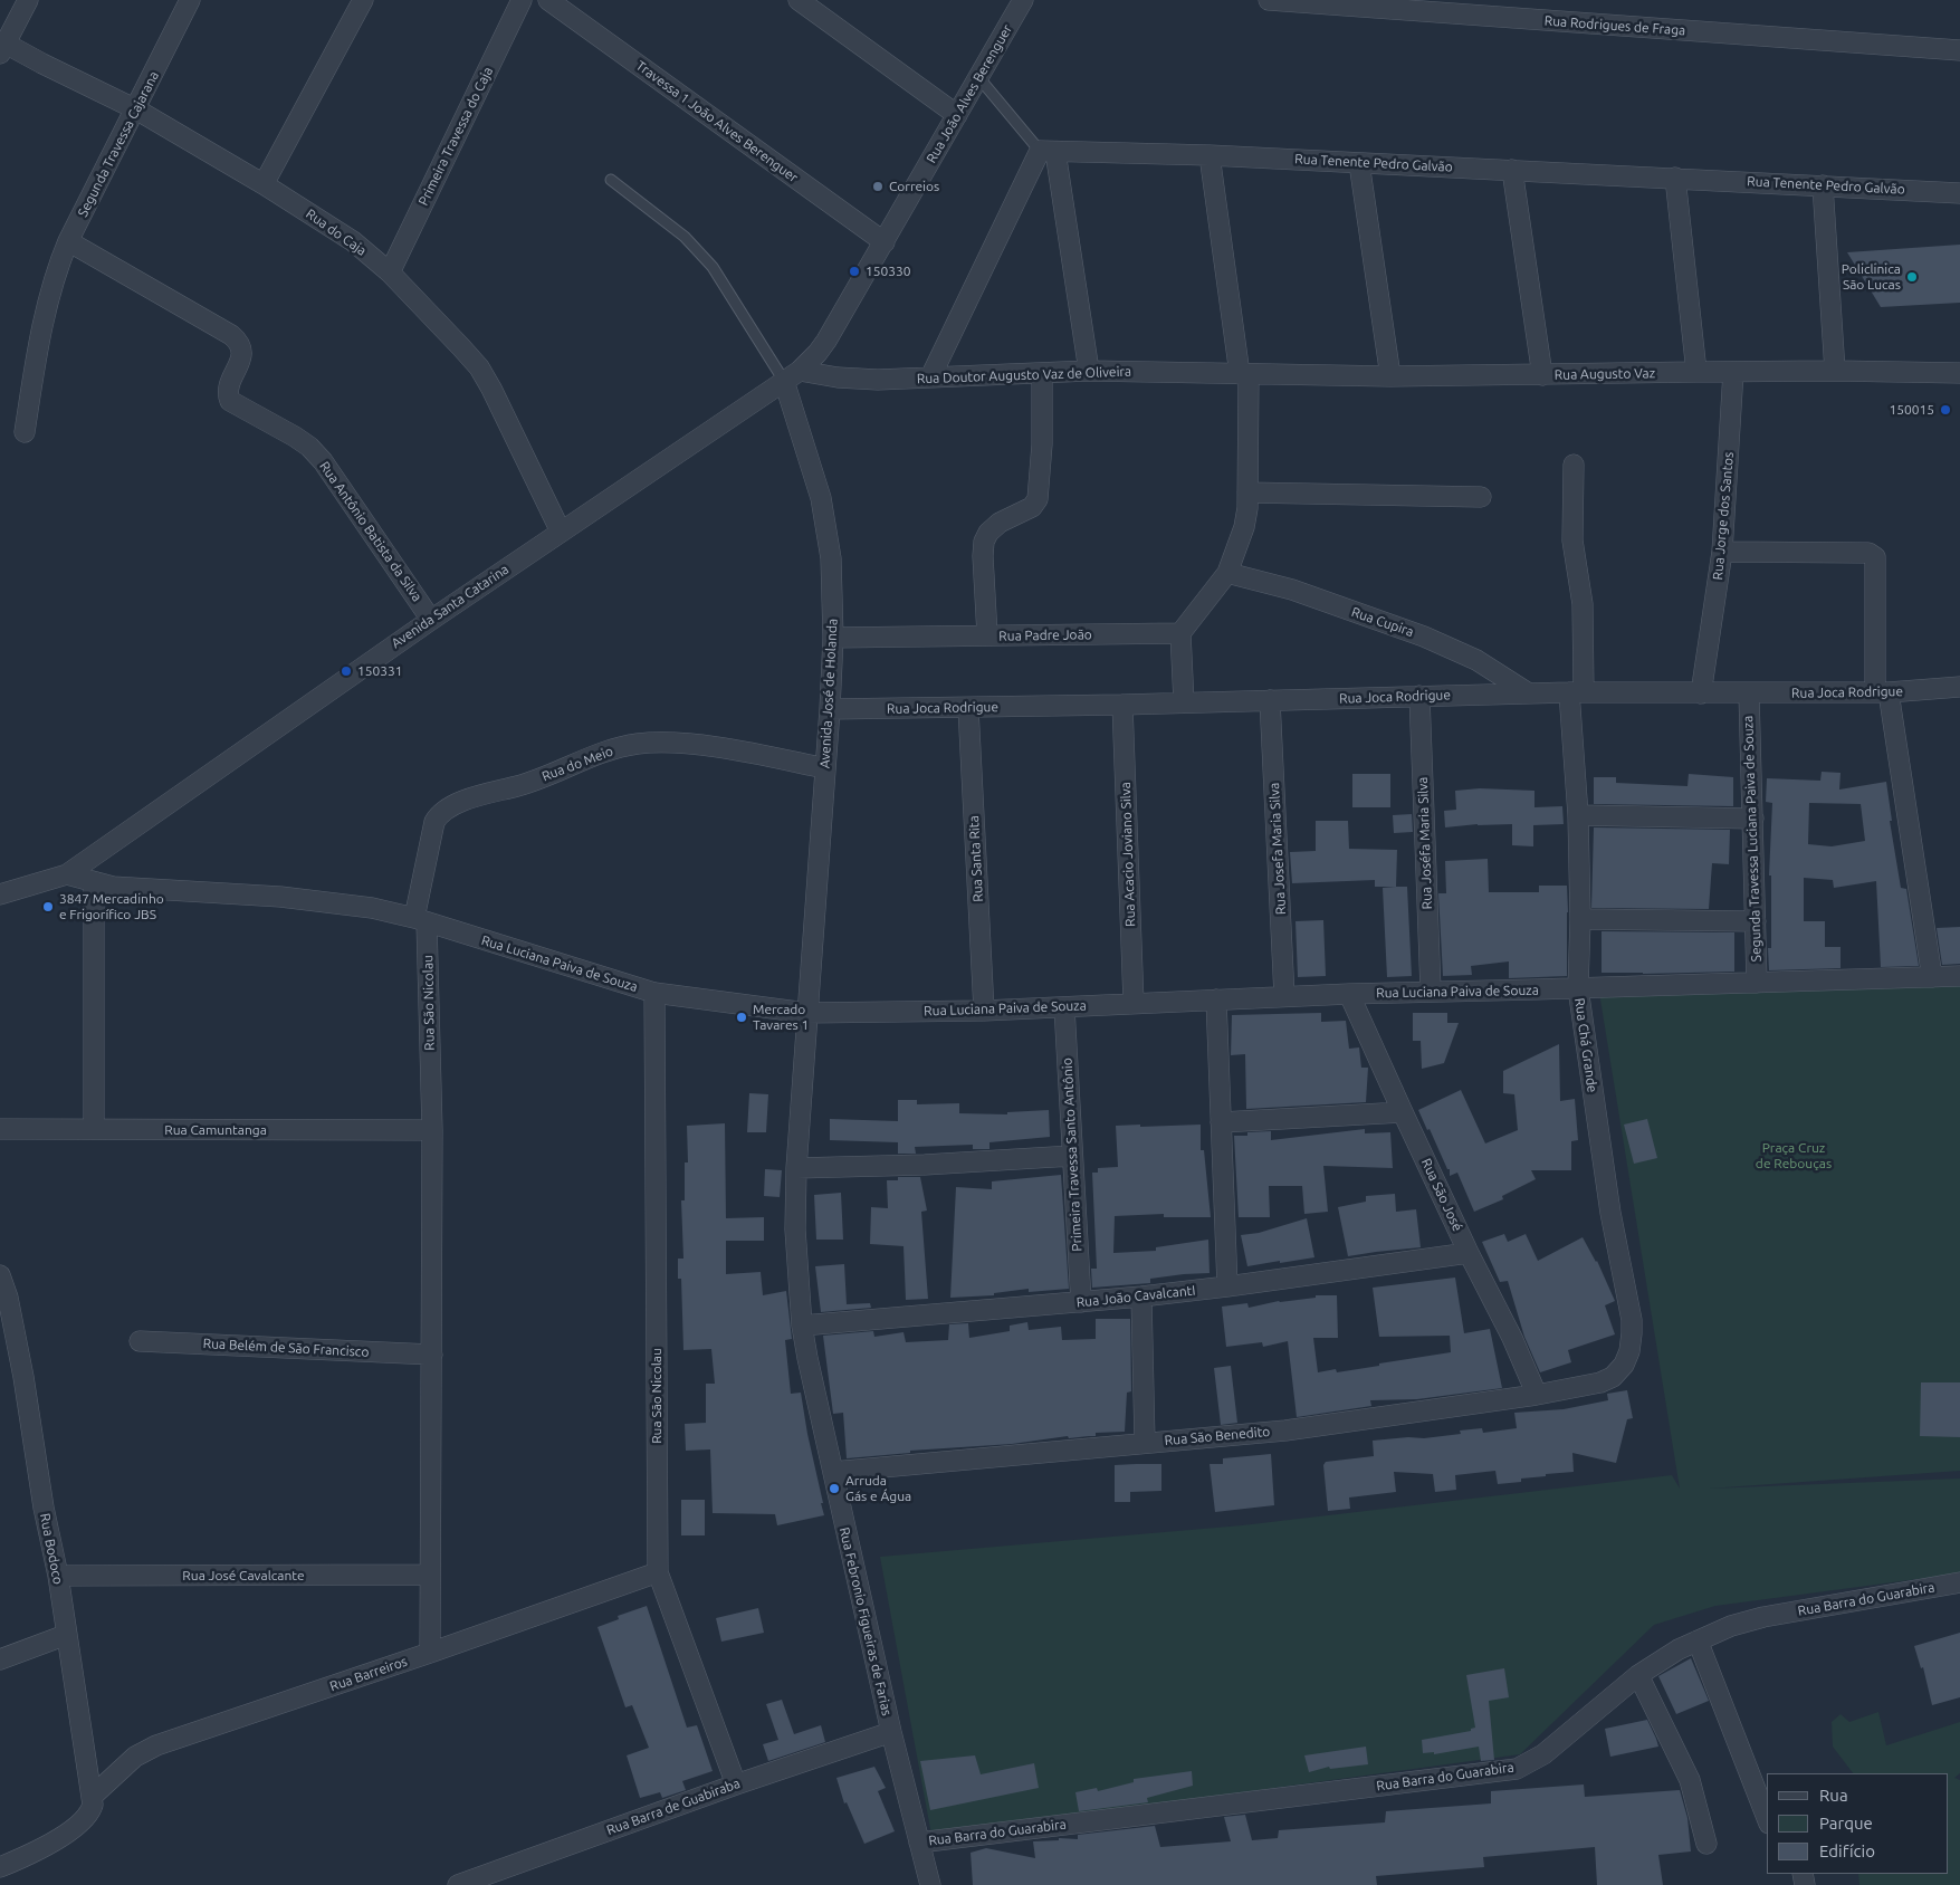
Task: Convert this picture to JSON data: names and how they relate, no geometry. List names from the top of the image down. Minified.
{"streets":{"street":["Rua Rodrigues de Fraga","Rua João Alves Berenguer","Travessa 1 João Alves Berenguer","Primeira Travessa do Caja","Segunda Travessa Cajarana","Rua Tenente Pedro Galvão","Rua do Caja","Rua Augusto Vaz","Rua Doutor Augusto Vaz de Oliveira","Rua Jorge dos Santos","Rua Antônio Batista da Silva","Avenida Santa Catarina","Rua Cupira","Rua Padre João","Rua Joca Rodrigue","Avenida José de Holanda","Rua do Meio","Segunda Travessa Luciana Paiva de Souza","Rua Joséfa Maria Silva","Rua Josefa Maria Silva","Rua Acacio Joviano Silva","Rua Santa Rita","Rua Luciana Paiva de Souza","Rua São Nicolau","Rua Chá Grande","Rua Camuntanga","Primeira Travessa Santo Antônio","Rua São José","Rua João CavalcantI","Rua Belém de São Francisco","Rua São Benedito","Rua Bodoco","Rua José Cavalcante","Rua Barra do Guarabira","Rua Febronio Figueiras de Farias","Rua Barreiros","Rua Barra de Guabiraba"]},"crossings":[["Rua João Alves Berenguer","Travessa 1 João Alves Berenguer"],["Rua João Alves Berenguer","Rua Doutor Augusto Vaz de Oliveira"],["Rua João Alves Berenguer","Avenida Santa Catarina"],["Rua João Alves Berenguer","Avenida José de Holanda"],["Primeira Travessa do Caja","Rua do Caja"],["Segunda Travessa Cajarana","Rua do Caja"],["Segunda Travessa Cajarana","Rua Antônio Batista da Silva"],["Rua do Caja","Avenida Santa Catarina"],["Rua Augusto Vaz","Rua Doutor Augusto Vaz de Oliveira"],["Rua Augusto Vaz","Rua Jorge dos Santos"],["Rua Doutor Augusto Vaz de Oliveira","Avenida Santa Catarina"],["Rua Doutor Augusto Vaz de Oliveira","Avenida José de Holanda"],["Rua Jorge dos Santos","Rua Joca Rodrigue"],["Rua Antônio Batista da Silva","Avenida Santa Catarina"],["Avenida Santa Catarina","Avenida José de Holanda"],["Avenida Santa Catarina","Rua Luciana Paiva de Souza"],["Rua Cupira","Rua Joca Rodrigue"],["Rua Padre João","Avenida José de Holanda"],["Rua Joca Rodrigue","Avenida José de Holanda"],["Rua Joca Rodrigue","Segunda Travessa Luciana Paiva de Souza"],["Rua Joca Rodrigue","Rua Joséfa Maria Silva"],["Rua Joca Rodrigue","Rua Josefa Maria Silva"],["Rua Joca Rodrigue","Rua Acacio Joviano Silva"],["Rua Joca Rodrigue","Rua Santa Rita"],["Rua Joca Rodrigue","Rua Chá Grande"],["Avenida José de Holanda","Rua do Meio"],["Avenida José de Holanda","Rua Luciana Paiva de Souza"],["Avenida José de Holanda","Rua Febronio Figueiras de Farias"],["Rua do Meio","Rua Luciana Paiva de Souza"],["Rua do Meio","Rua São Nicolau"],["Segunda Travessa Luciana Paiva de Souza","Rua Luciana Paiva de Souza"],["Rua Joséfa Maria Silva","Rua Luciana Paiva de Souza"],["Rua Josefa Maria Silva","Rua Luciana Paiva de Souza"],["Rua Acacio Joviano Silva","Rua Luciana Paiva de Souza"],["Rua Santa Rita","Rua Luciana Paiva de Souza"],["Rua Luciana Paiva de Souza","Rua São Nicolau"],["Rua Luciana Paiva de Souza","Rua Chá Grande"],["Rua Luciana Paiva de Souza","Primeira Travessa Santo Antônio"],["Rua Luciana Paiva de Souza","Rua São José"],["Rua Luciana Paiva de Souza","Rua Febronio Figueiras de Farias"],["Rua São Nicolau","Rua Camuntanga"],["Rua São Nicolau","Rua Belém de São Francisco"],["Rua São Nicolau","Rua José Cavalcante"],["Rua São Nicolau","Rua Barreiros"],["Rua São Nicolau","Rua Barra de Guabiraba"],["Rua Chá Grande","Rua São Benedito"],["Primeira Travessa Santo Antônio","Rua João CavalcantI"],["Rua São José","Rua João CavalcantI"],["Rua São José","Rua São Benedito"],["Rua João CavalcantI","Rua Febronio Figueiras de Farias"],["Rua São Benedito","Rua Febronio Figueiras de Farias"],["Rua Bodoco","Rua José Cavalcante"],["Rua Bodoco","Rua Barreiros"],["Rua Barra do Guarabira","Rua Febronio Figueiras de Farias"],["Rua Febronio Figueiras de Farias","Rua Barra de Guabiraba"]],"parks":["Praça Cruz de Rebouças"],"places":["Correios","150330","Policlinica São Lucas","150015","150331","3847 Mercadinho e Frigorífico JBS","Mercado Tavares 1","Arruda Gás e Água"],"legend":["Rua","Parque","Edifício"]}
